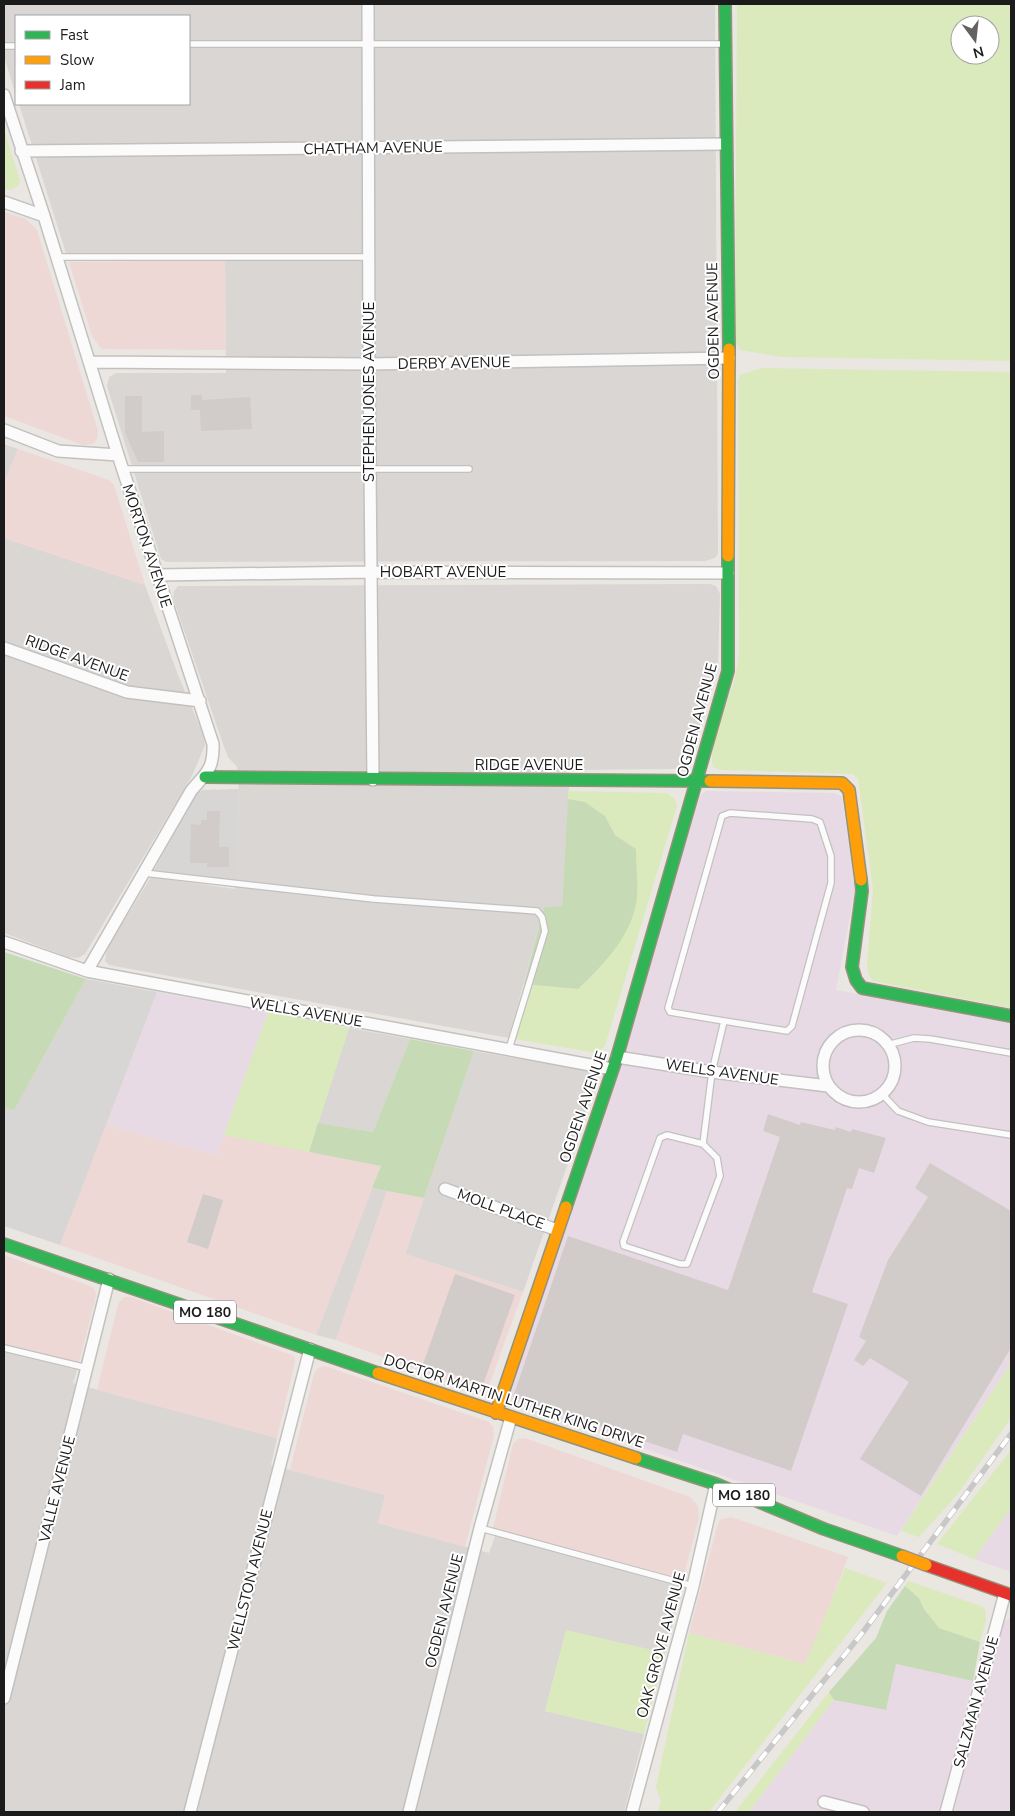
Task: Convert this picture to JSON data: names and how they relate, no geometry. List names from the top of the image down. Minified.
{"streets":{"street":["CHATHAM AVENUE","OGDEN AVENUE","DERBY AVENUE","STEPHEN JONES AVENUE","MORTON AVENUE","HOBART AVENUE","RIDGE AVENUE","WELLS AVENUE","MOLL PLACE","MO 180","DOCTOR MARTIN LUTHER KING DRIVE","VALLE AVENUE","WELLSTON AVENUE","OAK GROVE AVENUE","SALZMAN AVENUE"]},"crossings":[["CHATHAM AVENUE","OGDEN AVENUE"],["CHATHAM AVENUE","STEPHEN JONES AVENUE"],["CHATHAM AVENUE","MORTON AVENUE"],["OGDEN AVENUE","DERBY AVENUE"],["OGDEN AVENUE","HOBART AVENUE"],["OGDEN AVENUE","RIDGE AVENUE"],["OGDEN AVENUE","WELLS AVENUE"],["OGDEN AVENUE","MOLL PLACE"],["OGDEN AVENUE","DOCTOR MARTIN LUTHER KING DRIVE"],["DERBY AVENUE","STEPHEN JONES AVENUE"],["DERBY AVENUE","MORTON AVENUE"],["STEPHEN JONES AVENUE","HOBART AVENUE"],["STEPHEN JONES AVENUE","RIDGE AVENUE"],["MORTON AVENUE","HOBART AVENUE"],["MORTON AVENUE","RIDGE AVENUE"],["MORTON AVENUE","WELLS AVENUE"],["DOCTOR MARTIN LUTHER KING DRIVE","VALLE AVENUE"],["DOCTOR MARTIN LUTHER KING DRIVE","WELLSTON AVENUE"],["DOCTOR MARTIN LUTHER KING DRIVE","OAK GROVE AVENUE"],["DOCTOR MARTIN LUTHER KING DRIVE","SALZMAN AVENUE"]],"legend":["Fast","Slow","Jam"],"north":"bottom"}
